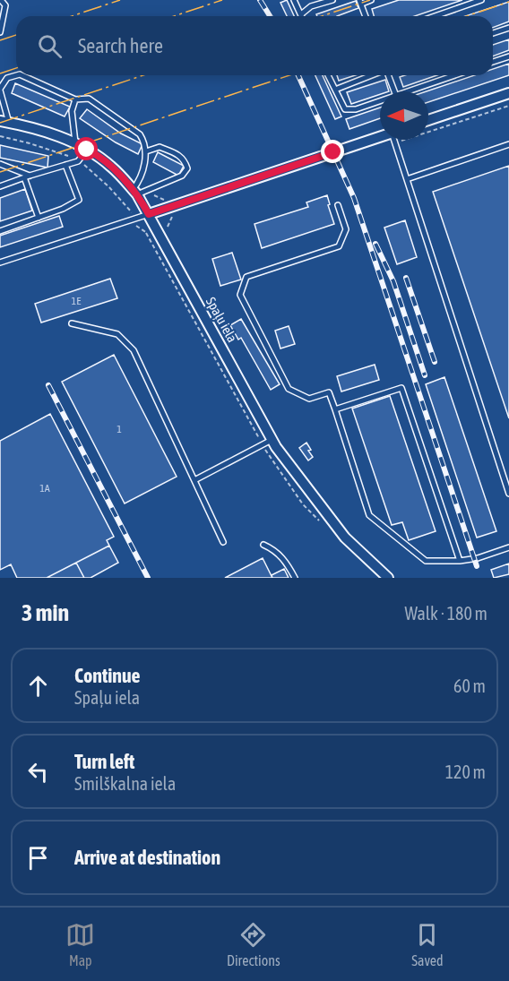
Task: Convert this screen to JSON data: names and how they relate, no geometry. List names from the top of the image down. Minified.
{"streets":{"street":["Spaļu iela"]},"house_numbers":["1E","1","1A"],"north":"left","page":{"search":"Search here","heading":["3 min","Walk · 180 m"],"list":[["Continue","Spaļu iela","60 m"],["Turn left","Smilškalna iela","120 m"],"Arrive at destination"],"nav":["Map","Directions","Saved"]}}
